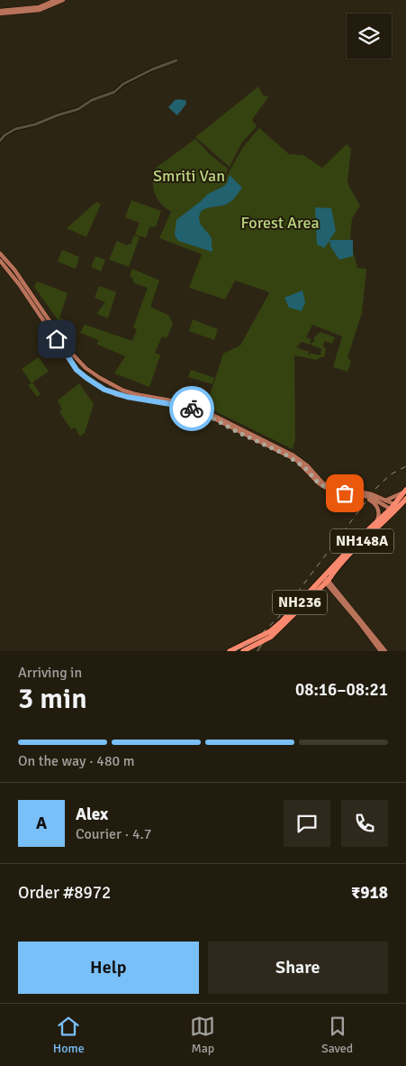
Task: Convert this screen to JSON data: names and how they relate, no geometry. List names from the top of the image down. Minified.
{"streets":{"highway":["NH148A","NH236"]},"crossings":[["NH148A","NH236"]],"parks":["Smriti Van","Forest Area"],"page":{"heading":["3 min","Arriving in","08:16–08:21"],"panel":["Alex","Courier · 4.7","Order #8972","₹918"],"bar":"On the way · 480 m","round":"A","buttons":["Help","Share"],"tabs":["Home","Map","Saved"]}}
